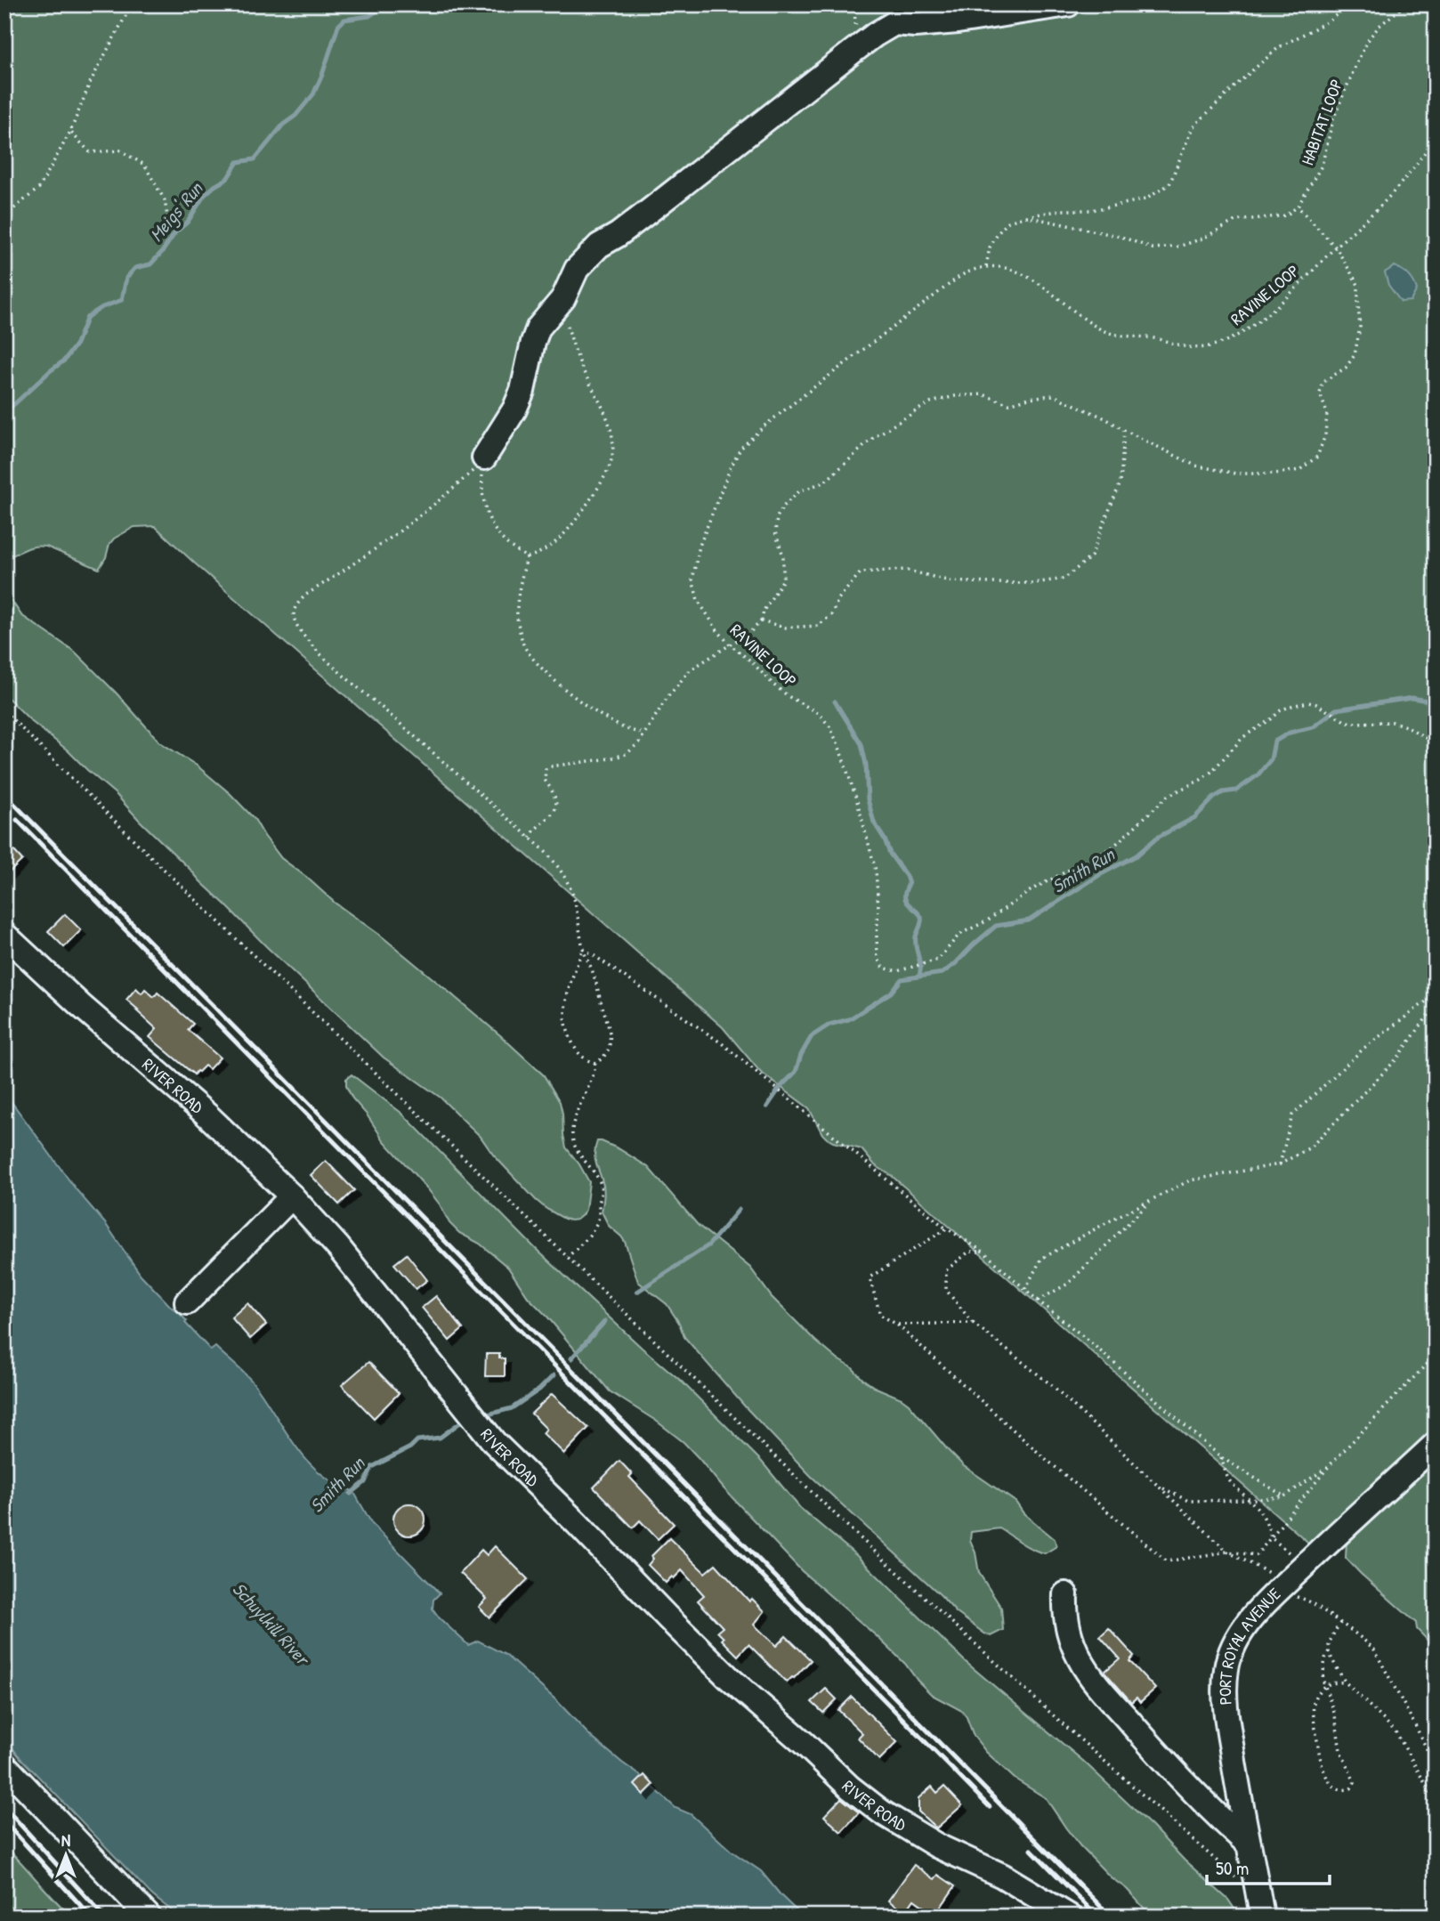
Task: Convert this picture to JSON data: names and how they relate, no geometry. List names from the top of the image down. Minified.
{"streets":{"street":["RIVER ROAD","PORT ROYAL AVENUE"],"path":["HABITAT LOOP","RAVINE LOOP"]},"water":["Meigs' Run","Smith Run","Schuylkill River"],"scale_bar":"50 m","north":"top"}
